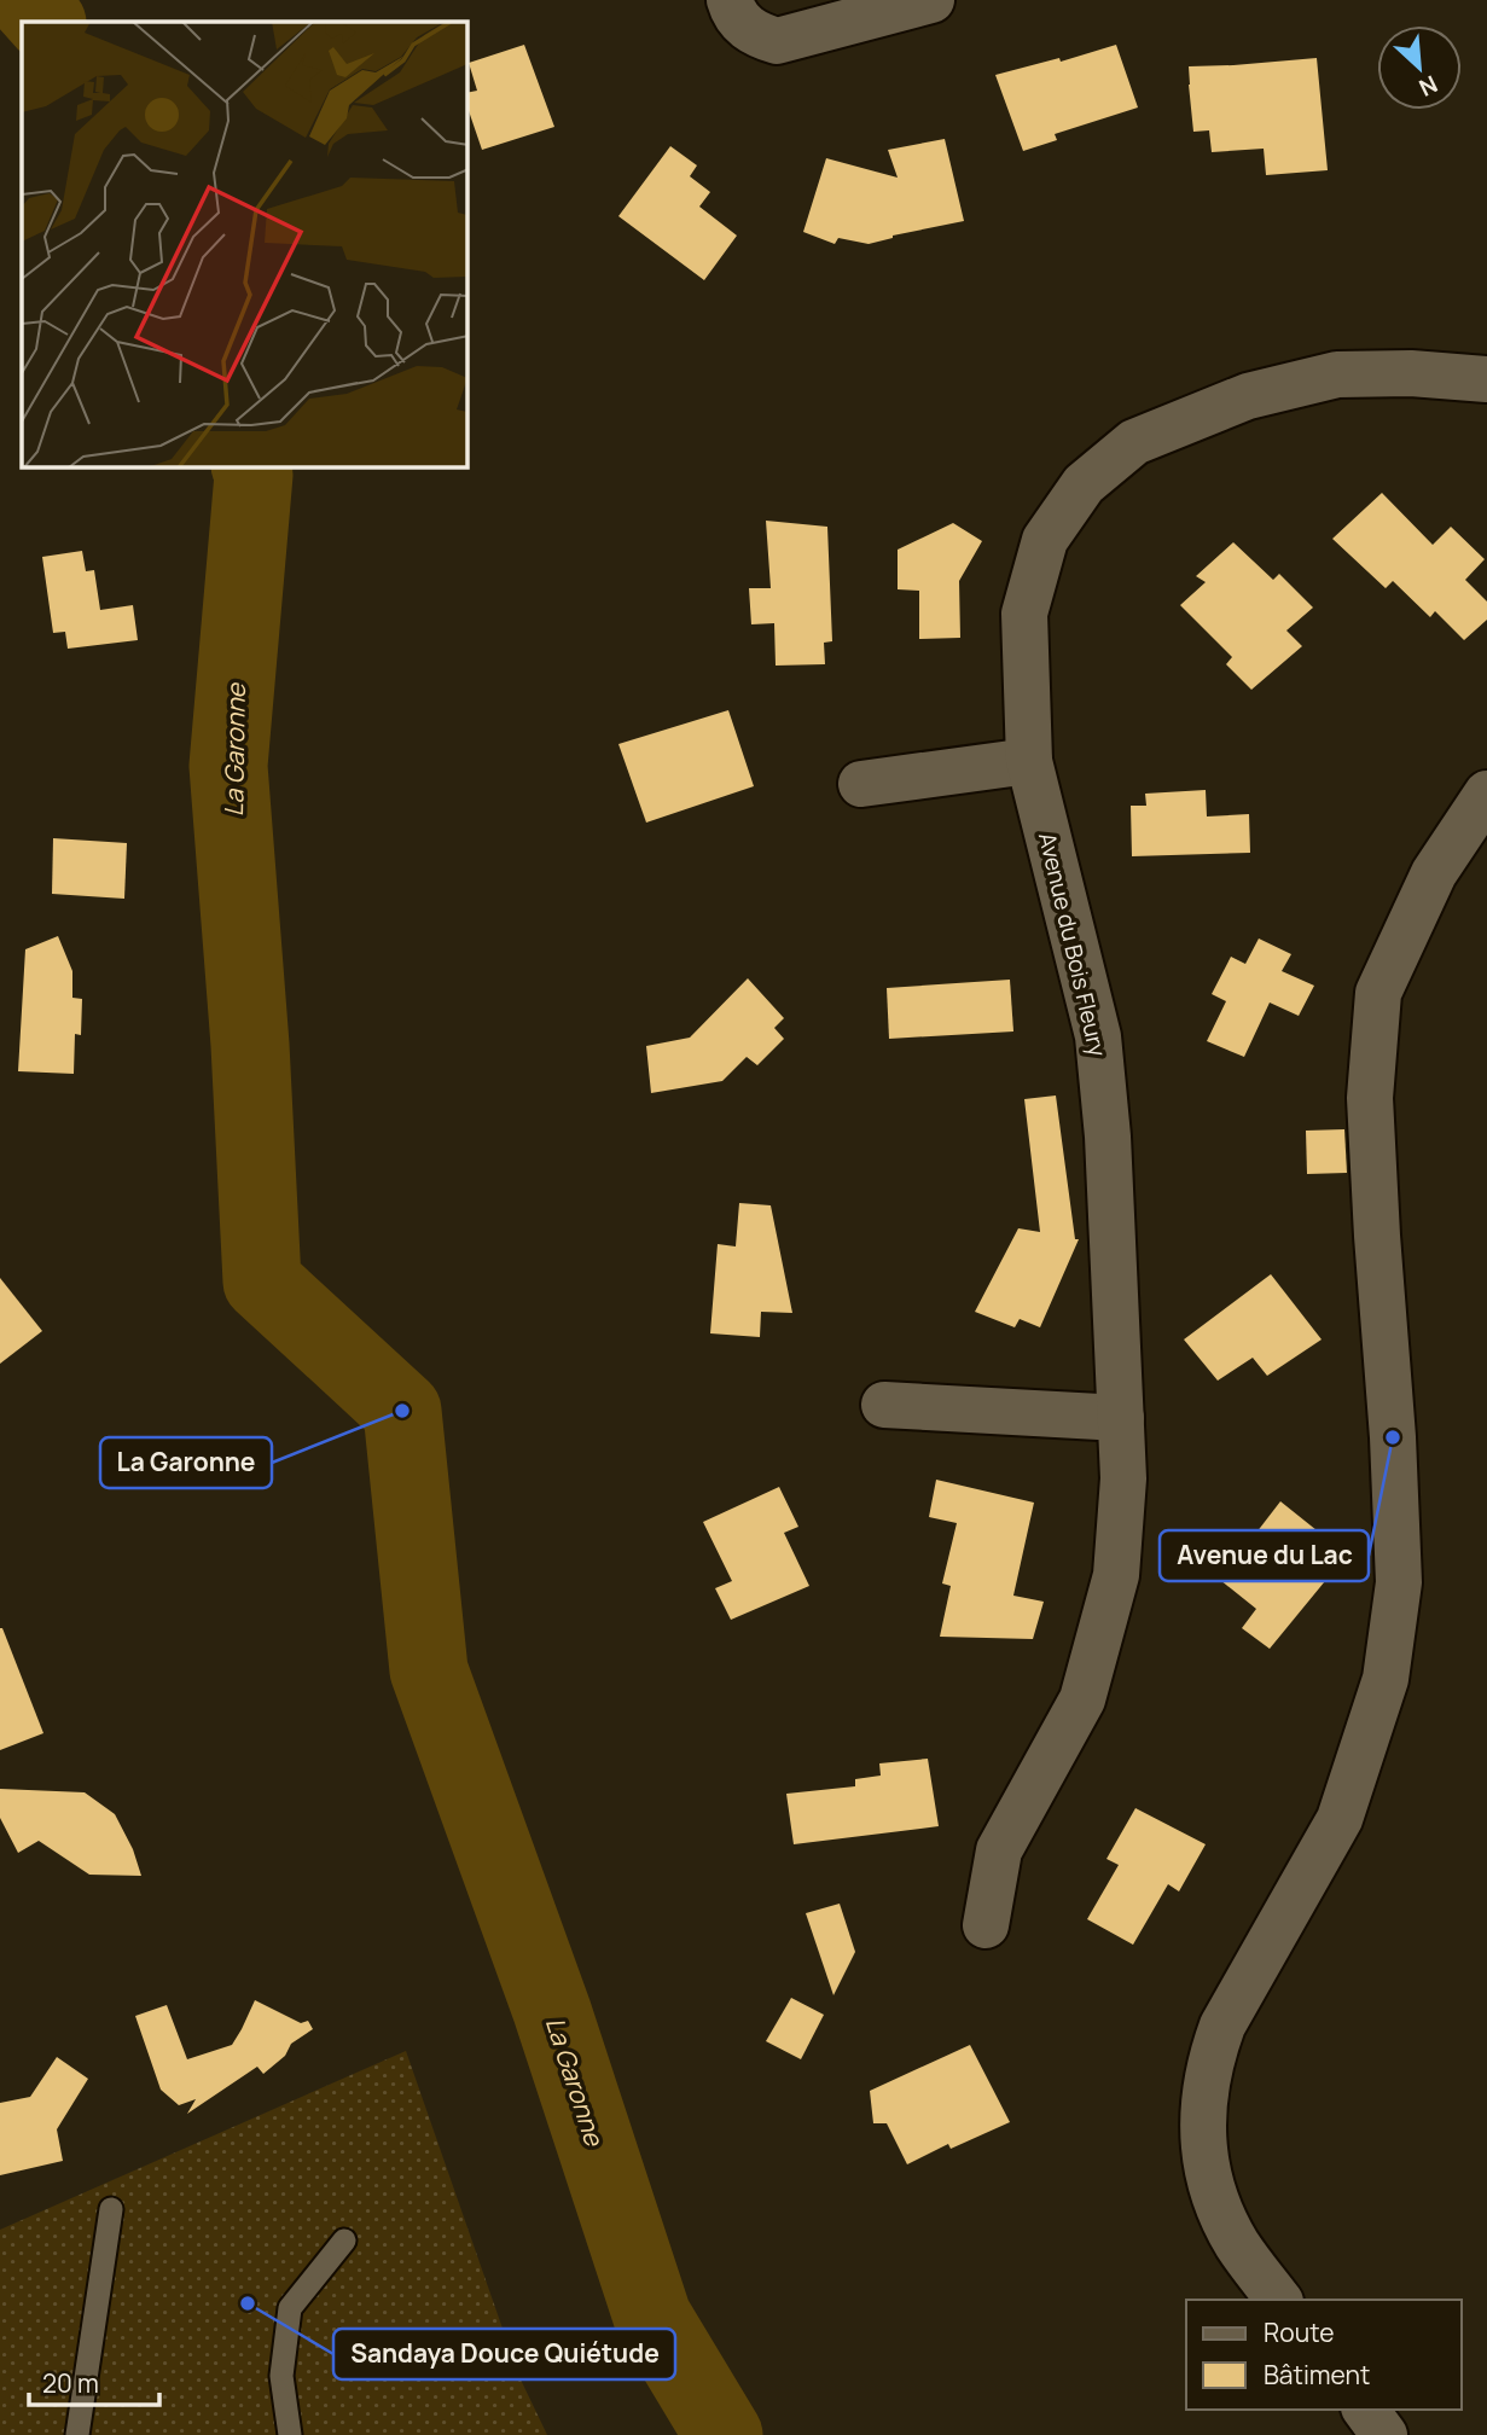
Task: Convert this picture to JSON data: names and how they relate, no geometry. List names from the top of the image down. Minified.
{"streets":{"street":["Avenue du Bois Fleury"]},"water":["La Garonne"],"places":["La Garonne","Avenue du Lac","Sandaya Douce Quiétude"],"legend":["Route","Bâtiment"],"scale_bar":"20 m","north":"bottom right"}
